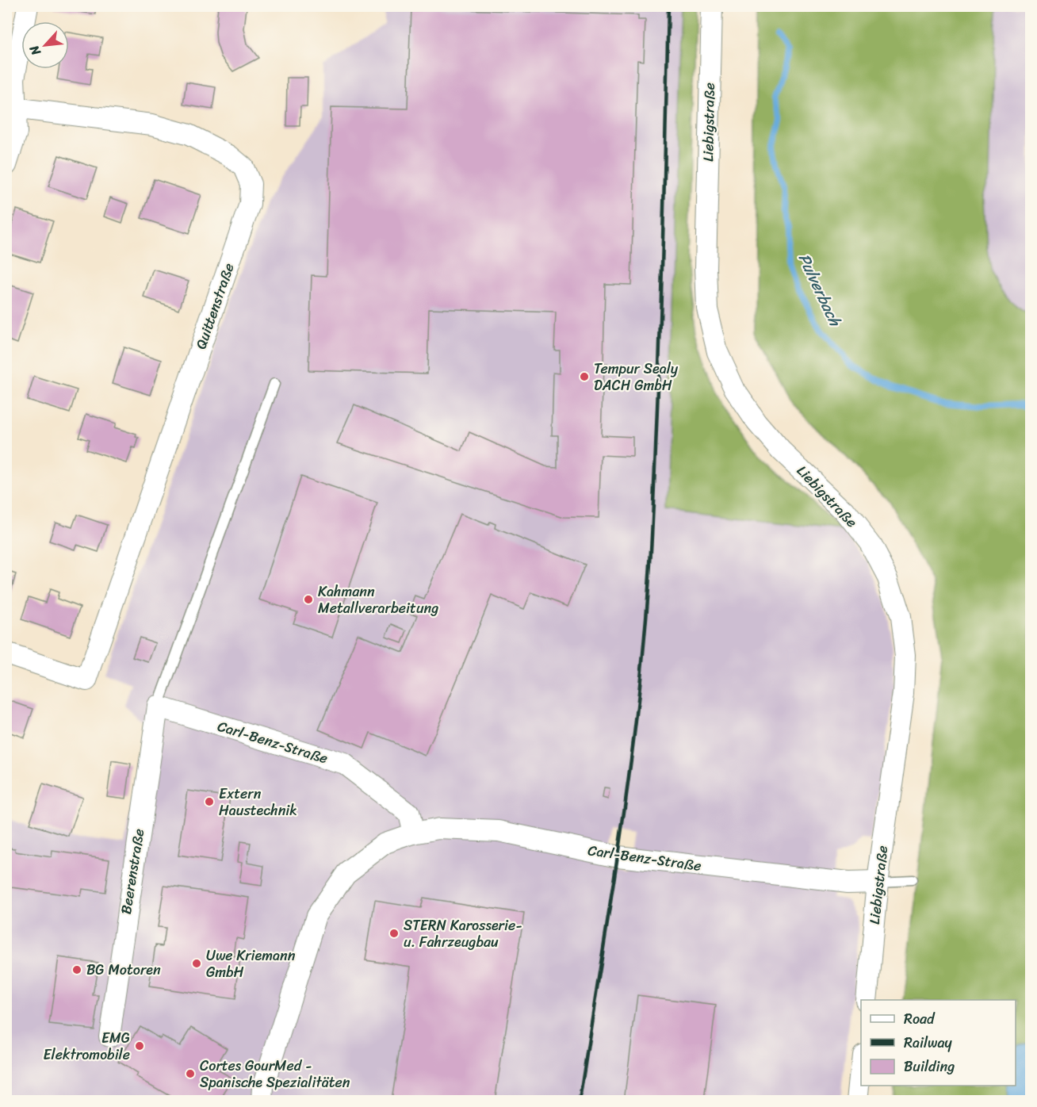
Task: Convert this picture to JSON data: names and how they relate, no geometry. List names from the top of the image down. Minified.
{"streets":{"street":["Liebigstraße","Quittenstraße","Carl-Benz-Straße","Beerenstraße"]},"crossings":[["Liebigstraße","Carl-Benz-Straße"],["Carl-Benz-Straße","Beerenstraße"]],"water":["Pulverbach"],"places":["Tempur Sealy DACH GmbH","Kahmann Metallverarbeitung","Extern Haustechnik","STERN Karosserie- u. Fahrzeugbau","Uwe Kriemann GmbH","BG Motoren","EMG Elektromobile","Cortes GourMed - Spanische Spezialitäten"],"legend":["Road","Railway","Building"],"north":"bottom left"}
